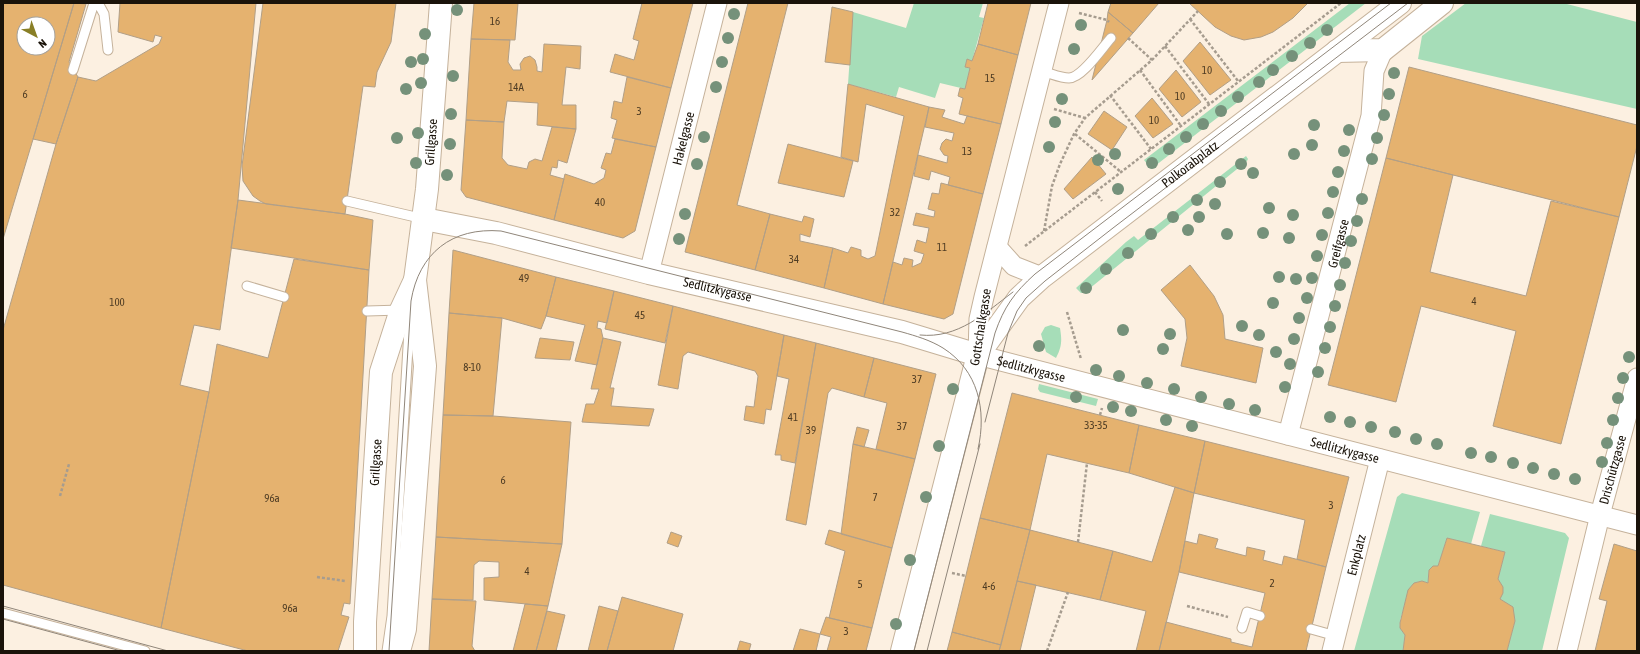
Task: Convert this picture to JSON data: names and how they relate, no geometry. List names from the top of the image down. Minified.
{"streets":{"main road":["Grillgasse","Polkorabplatz","Sedlitzkygasse","Gottschalkgasse"],"street":["Hakelgasse","Greifgasse","Drischützgasse","Enkplatz"]},"crossings":[["Hakelgasse","Sedlitzkygasse"],["Grillgasse","Sedlitzkygasse"],["Polkorabplatz","Sedlitzkygasse"],["Polkorabplatz","Gottschalkgasse"],["Greifgasse","Sedlitzkygasse"],["Sedlitzkygasse","Gottschalkgasse"],["Sedlitzkygasse","Drischützgasse"],["Sedlitzkygasse","Enkplatz"]],"house_numbers":["16","10","15","14A","6","10","3","10","13","40","32","11","34","49","4","100","45","8-10","37","41","33-35","37","39","6","7","96a","3","4","2","5","4-6","96a","3"],"north":"bottom right"}
